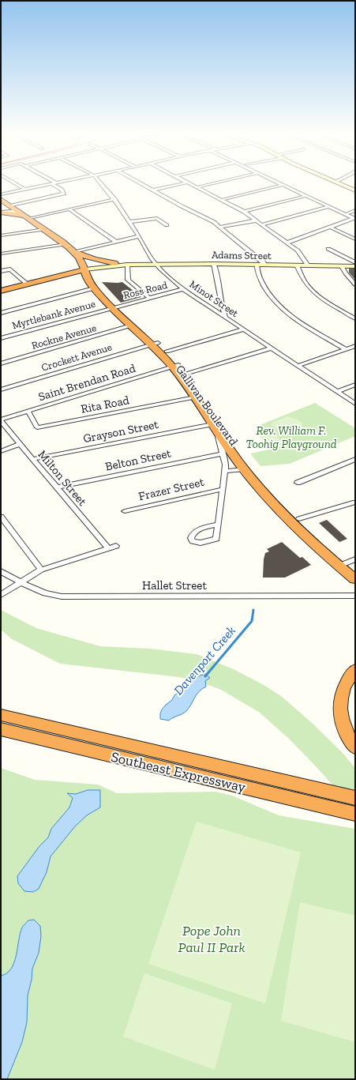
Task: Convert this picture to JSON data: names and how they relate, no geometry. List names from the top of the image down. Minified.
{"streets":{"highway":["Gallivan Boulevard","Southeast Expressway"],"main road":["Adams Street"],"street":["Ross Road","Minot Street","Myrtlebank Avenue","Rockne Avenue","Crockett Avenue","Saint Brendan Road","Rita Road","Grayson Street","Belton Street","Milton Street","Frazer Street","Hallet Street"]},"crossings":[["Adams Street","Minot Street"],["Adams Street","Gallivan Boulevard"],["Ross Road","Minot Street"],["Ross Road","Myrtlebank Avenue"],["Ross Road","Gallivan Boulevard"],["Myrtlebank Avenue","Gallivan Boulevard"],["Rockne Avenue","Gallivan Boulevard"],["Crockett Avenue","Gallivan Boulevard"],["Saint Brendan Road","Rita Road"],["Saint Brendan Road","Gallivan Boulevard"],["Saint Brendan Road","Milton Street"],["Rita Road","Gallivan Boulevard"],["Gallivan Boulevard","Grayson Street"],["Gallivan Boulevard","Belton Street"],["Gallivan Boulevard","Frazer Street"],["Grayson Street","Milton Street"],["Belton Street","Milton Street"]],"water":["Davenport Creek"],"parks":["Rev. William F. Toohig Playground","Pope John Paul II Park"]}
